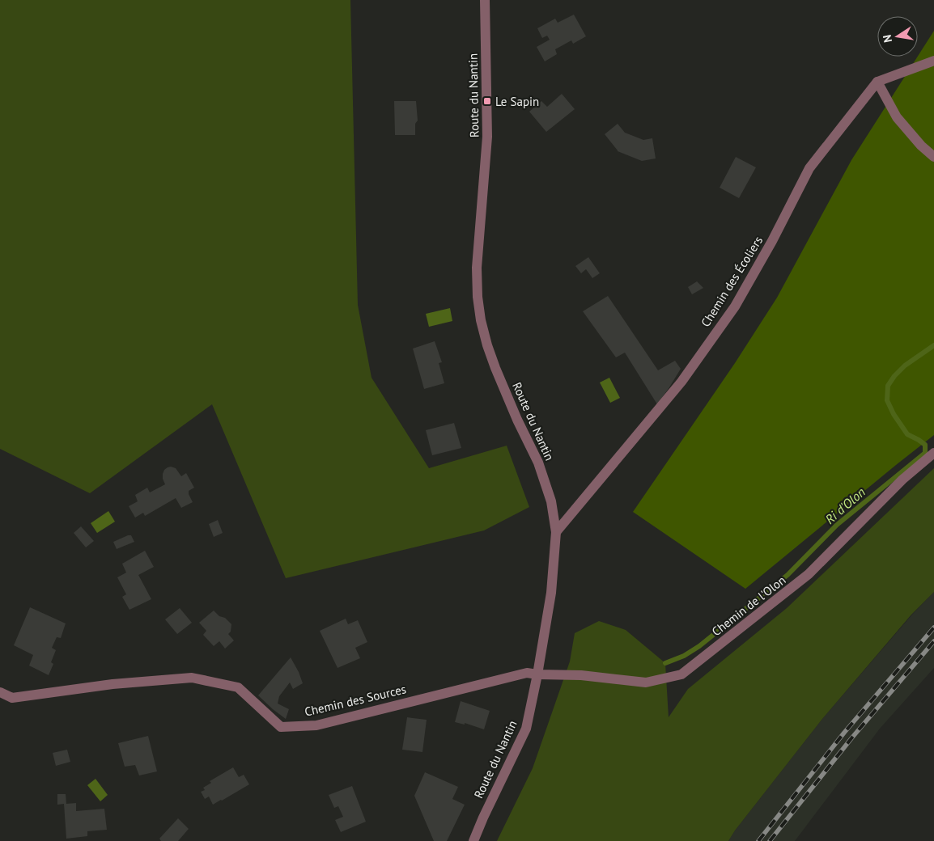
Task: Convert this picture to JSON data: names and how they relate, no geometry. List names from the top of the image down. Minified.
{"streets":{"street":["Route du Nantin","Chemin des Écoliers","Chemin de l'Olon","Chemin des Sources"]},"crossings":[["Route du Nantin","Chemin des Écoliers"],["Route du Nantin","Chemin de l'Olon"],["Route du Nantin","Chemin des Sources"],["Chemin de l'Olon","Chemin des Sources"]],"water":["Ri d'Olon"],"places":{"transit":["Le Sapin"]},"north":"left"}
